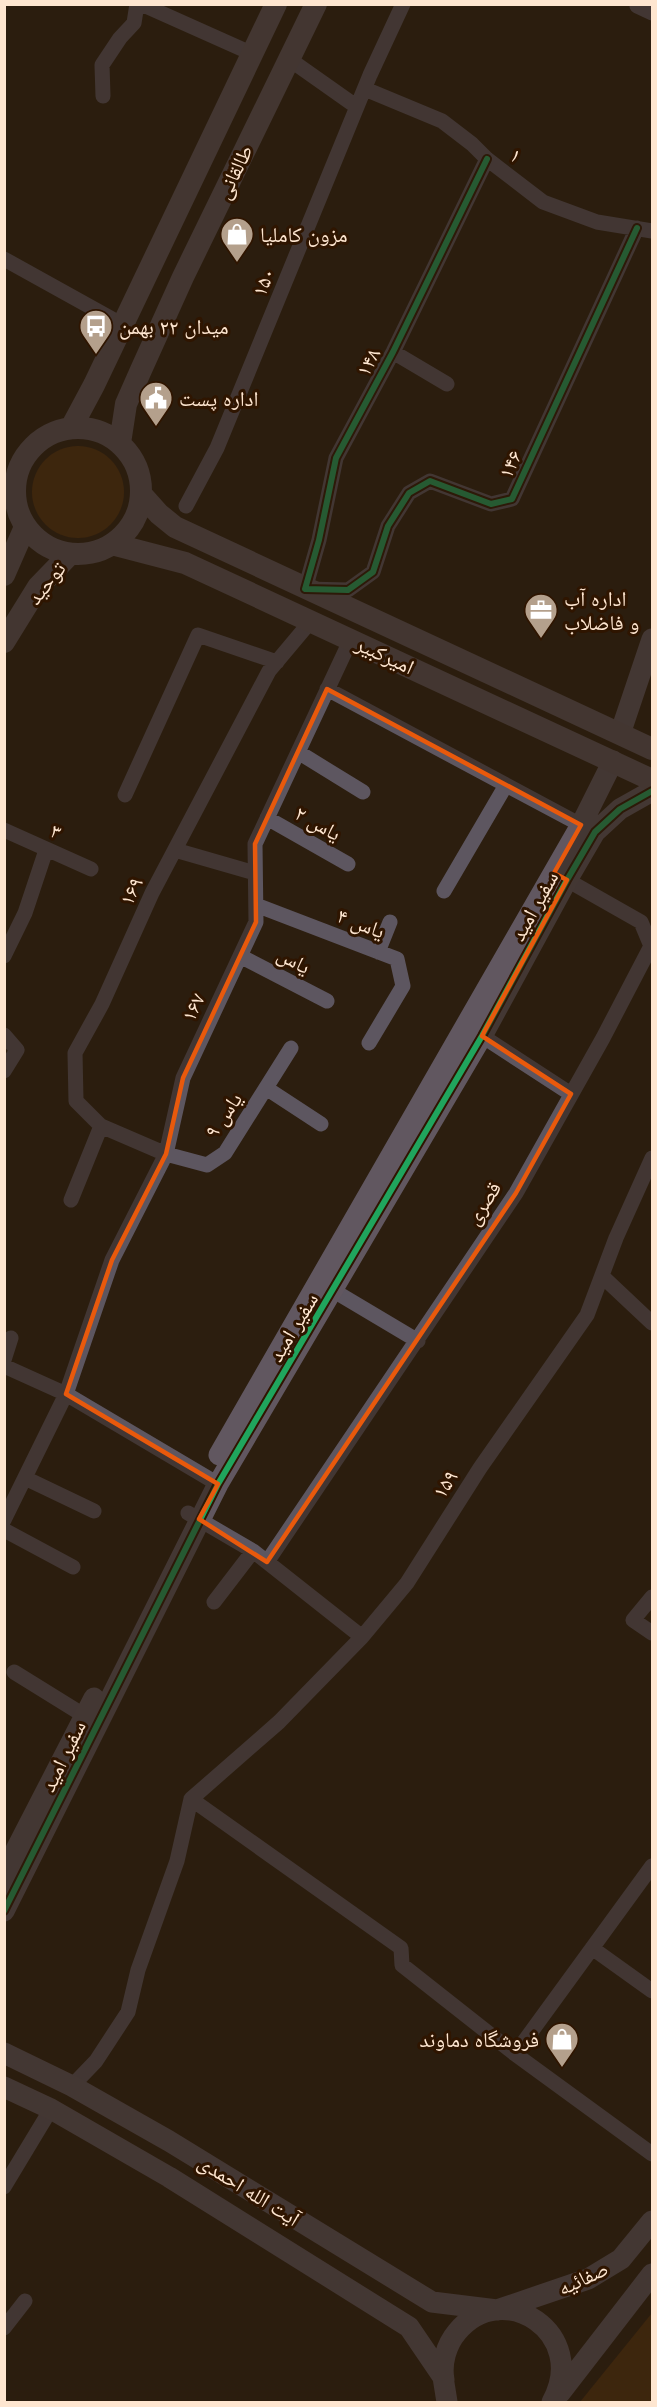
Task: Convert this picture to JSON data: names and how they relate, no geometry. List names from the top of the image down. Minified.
{"streets":{"main road":["طالقانی","توحید","امیرکبیر"],"street":["۱","۱۵۰","۱۴۸","۱۴۶","یاس ۲","۳","۱۶۹","سفیر امید","یاس ۴","یاس","۱۶۷","یاس ۹","قصری","۱۵۹","آیت الله احمدی","صفائیه"]},"crossings":[["۱","۱۵۰"],["۱","۱۴۸"],["۱","۱۴۶"],["طالقانی","توحید"],["طالقانی","امیرکبیر"],["۱۴۸","۱۴۶"],["۱۴۸","امیرکبیر"],["۱۴۶","امیرکبیر"],["توحید","امیرکبیر"],["امیرکبیر","۱۶۹"],["امیرکبیر","سفیر امید"],["امیرکبیر","۱۶۷"],["یاس ۲","۱۶۷"],["۱۶۹","۱۶۷"],["۱۶۹","یاس ۹"],["سفیر امید","قصری"],["یاس ۴","۱۶۷"],["یاس","۱۶۷"],["۱۶۷","یاس ۹"],["آیت الله احمدی","صفائیه"]],"places":{"shop":["مزون کاملیا","فروشگاه دماوند"],"bus stop":["میدان ۲۲ بهمن"],"public building":["اداره پست"],"office":["اداره آب و فاضلاب"]}}
